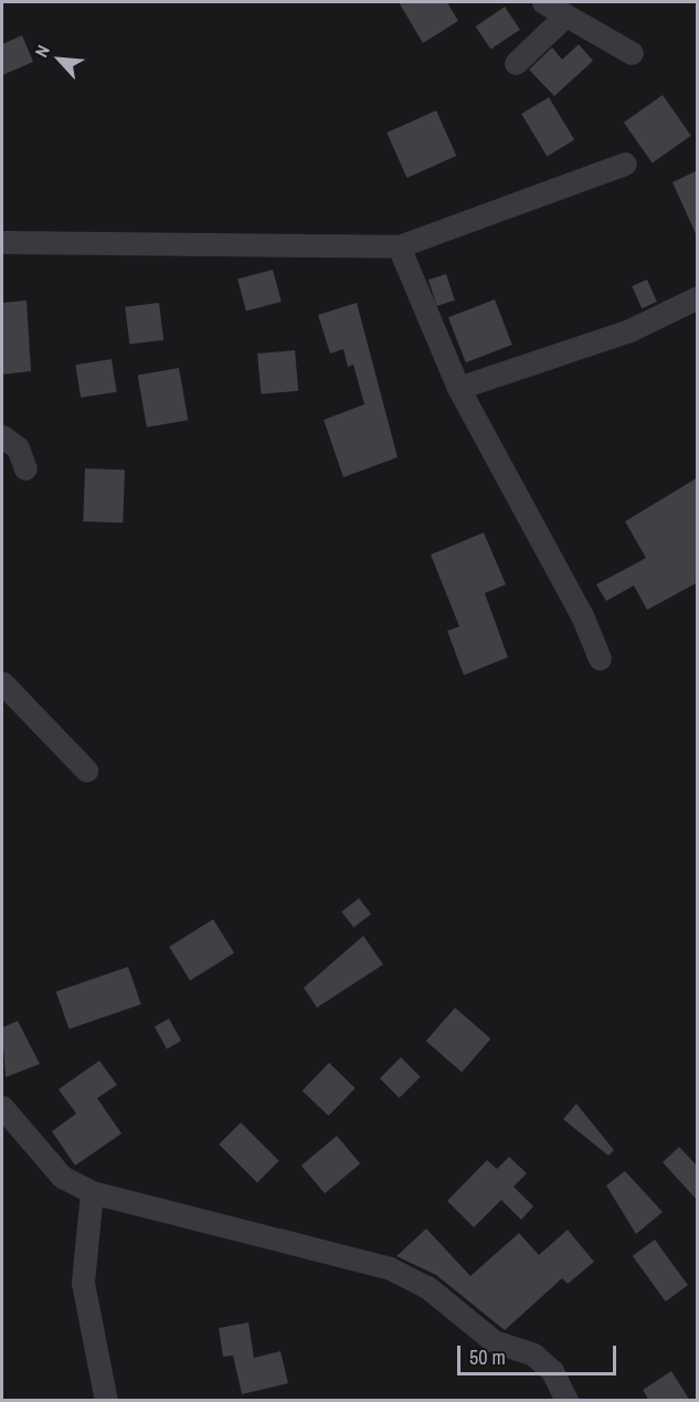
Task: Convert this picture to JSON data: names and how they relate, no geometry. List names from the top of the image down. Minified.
{"scale_bar":"50 m","north":"top left"}
